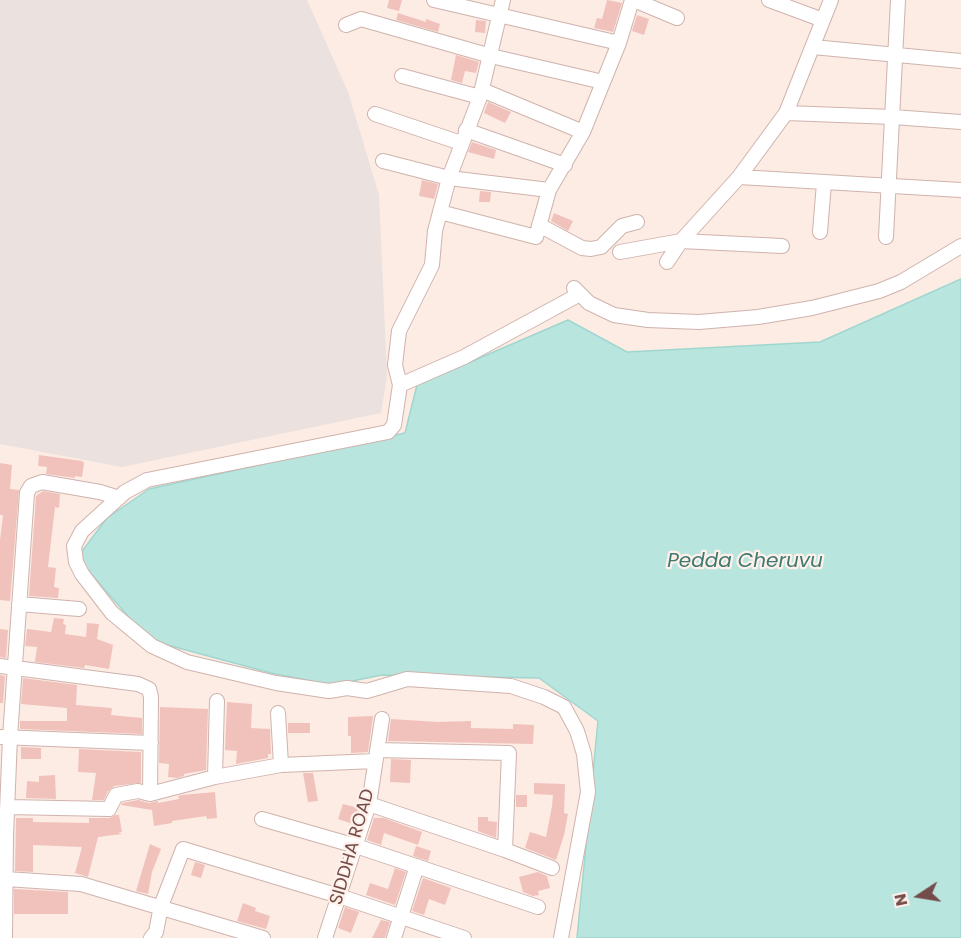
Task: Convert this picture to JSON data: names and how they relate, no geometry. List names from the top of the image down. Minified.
{"streets":{"street":["SIDDHA ROAD"]},"water":["Pedda Cheruvu"],"north":"left"}
